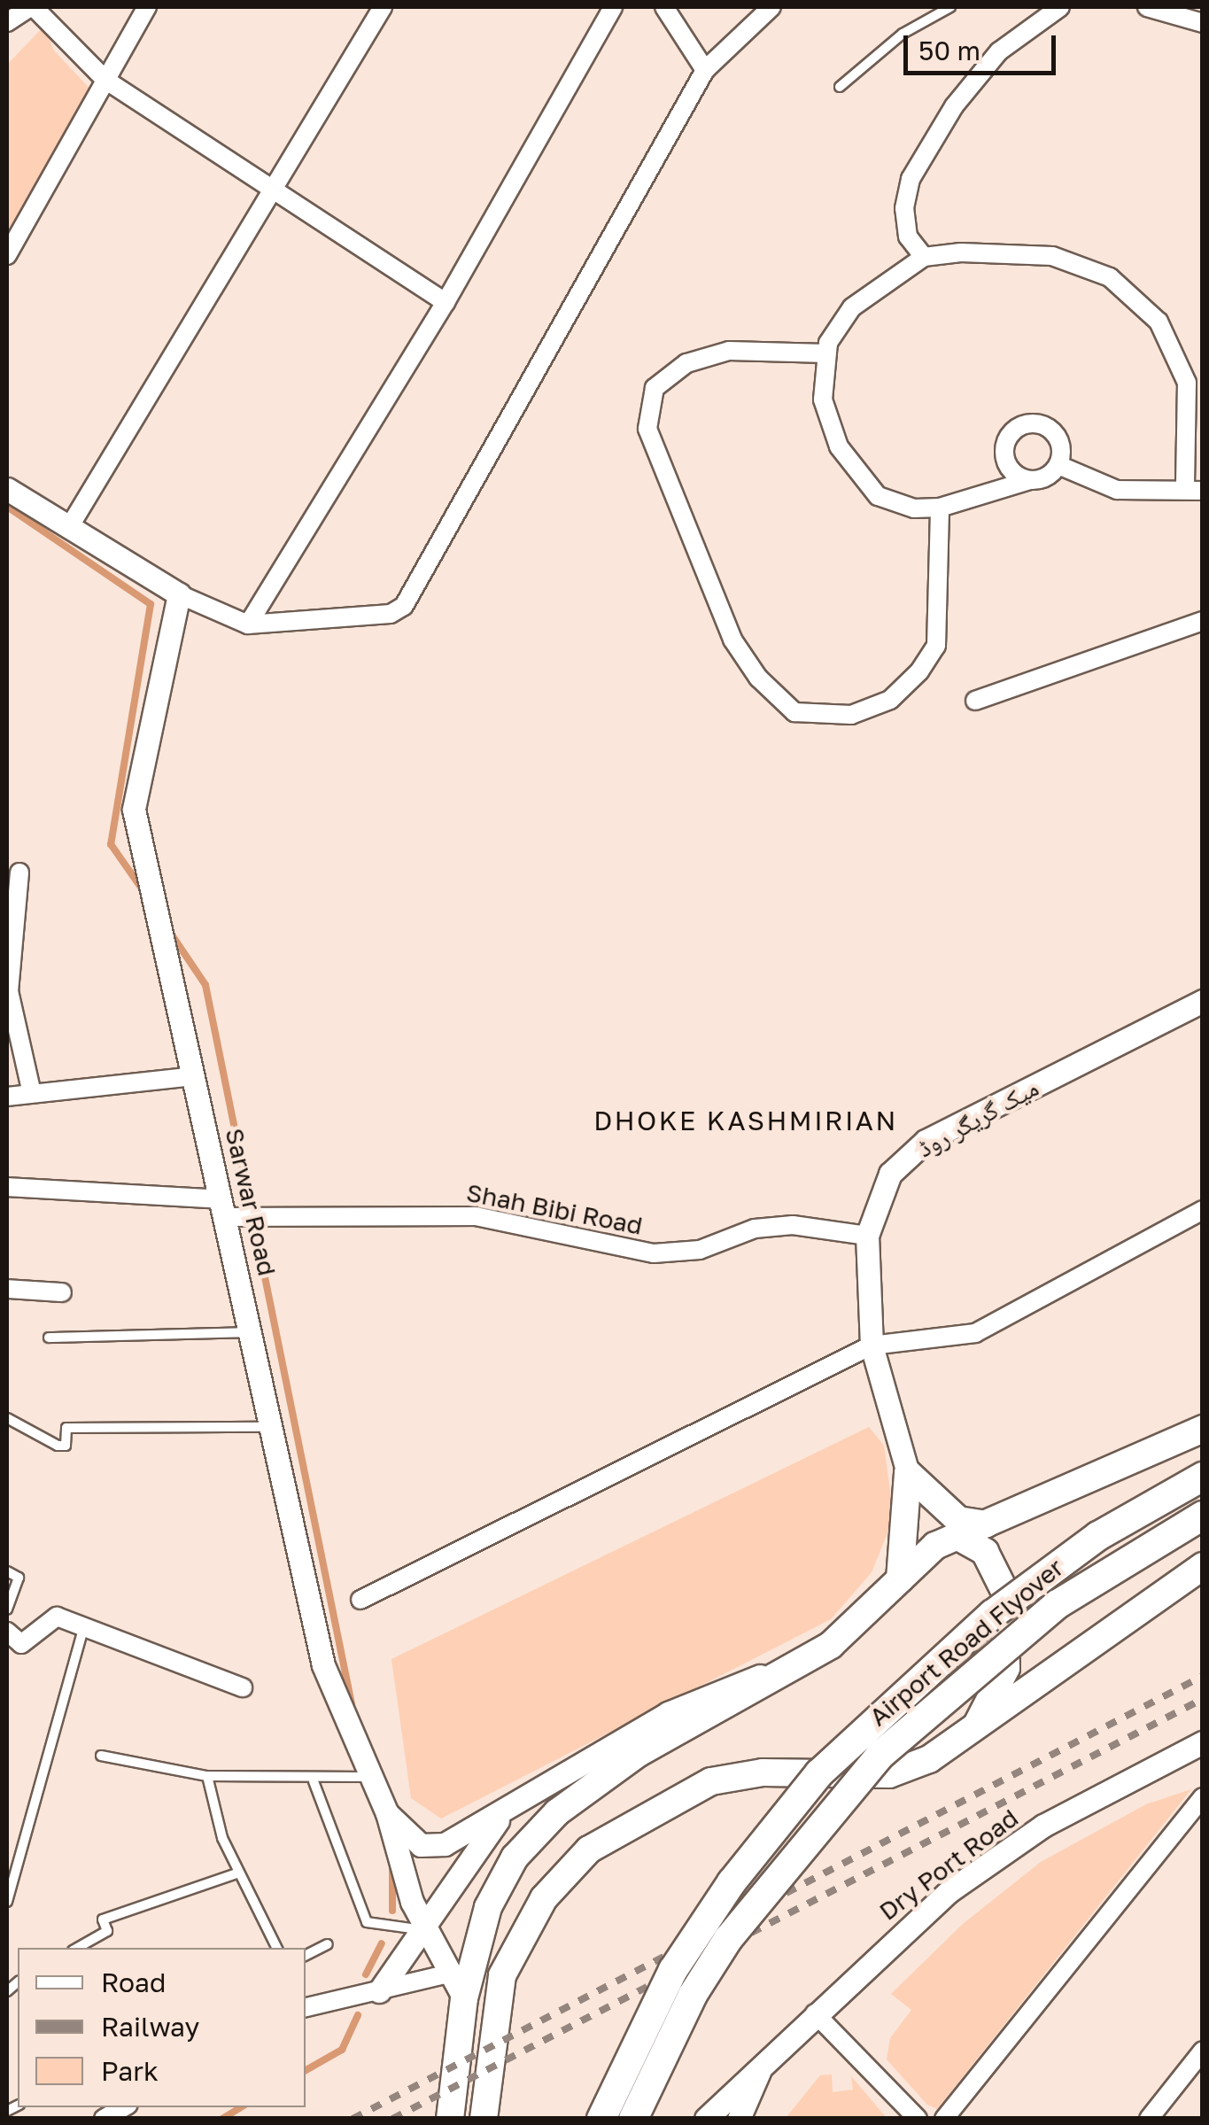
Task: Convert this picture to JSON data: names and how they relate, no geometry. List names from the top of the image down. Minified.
{"streets":{"main road":["میک گریگر روڈ","Airport Road Flyover"],"street":["Sarwar Road","Shah Bibi Road","Dry Port Road"]},"crossings":[["میک گریگر روڈ","Shah Bibi Road"],["Sarwar Road","Shah Bibi Road"]],"districts":["DHOKE KASHMIRIAN"],"legend":["Road","Railway","Park"],"scale_bar":"50 m"}
